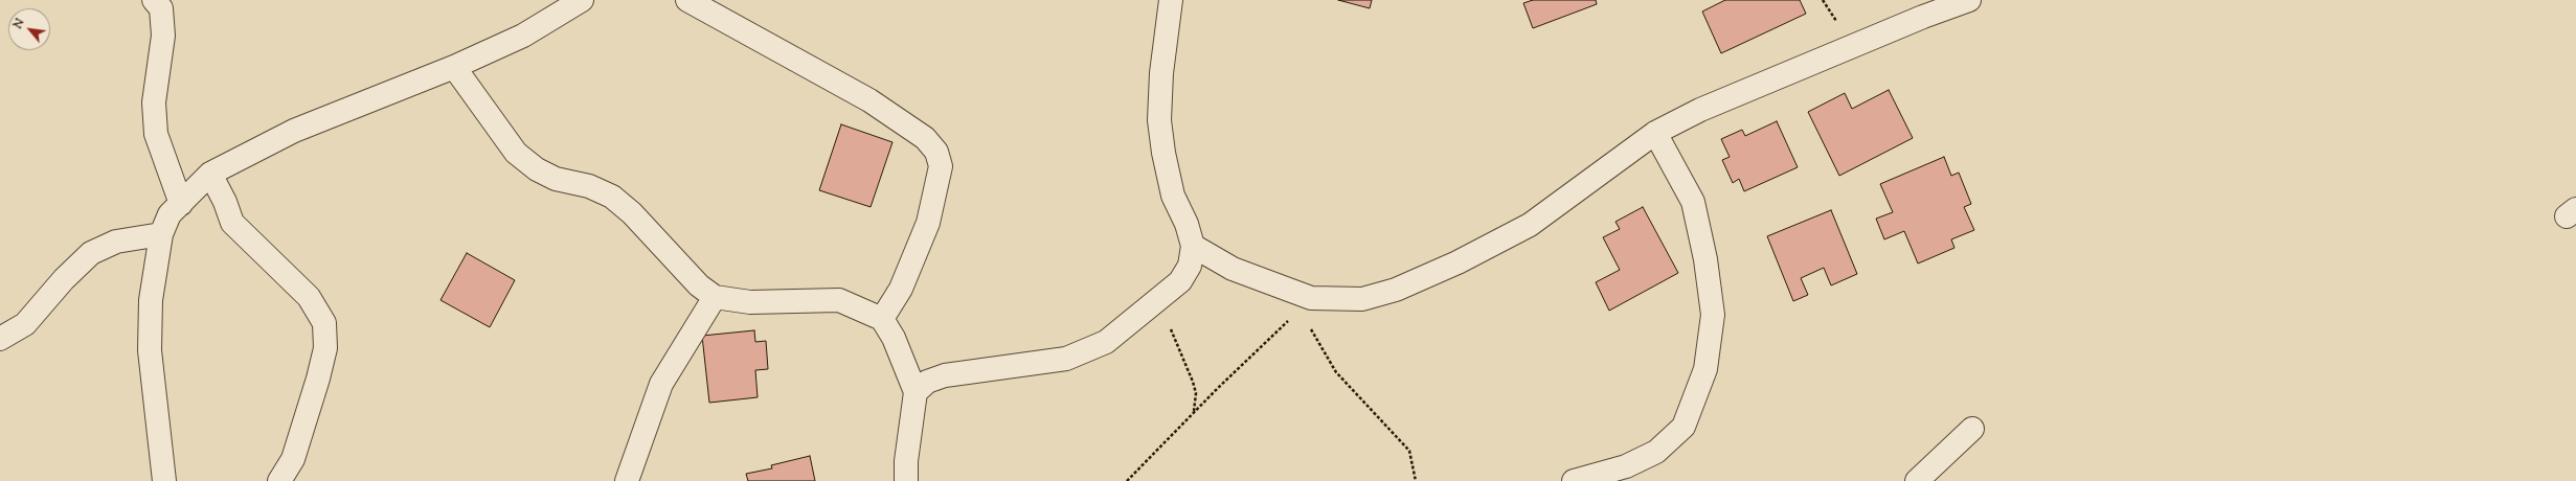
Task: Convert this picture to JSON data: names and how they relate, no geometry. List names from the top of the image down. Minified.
{"north":"top left"}
